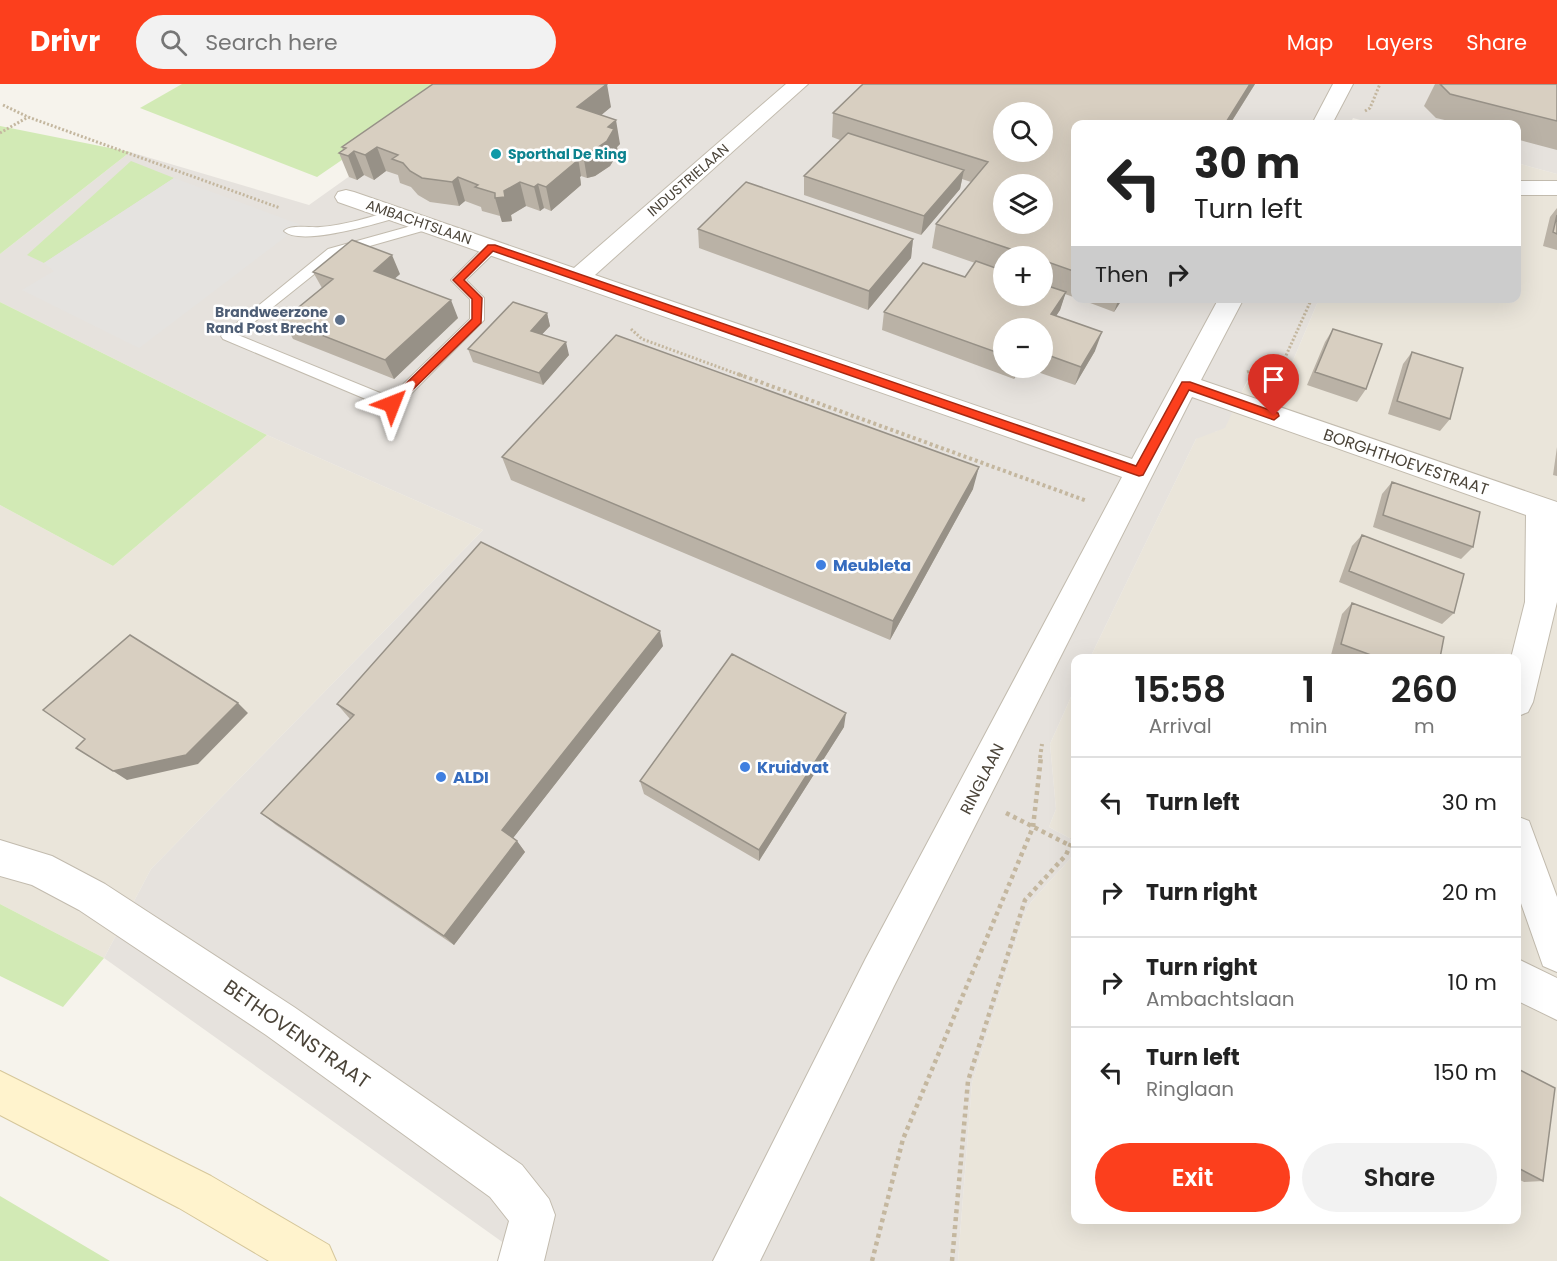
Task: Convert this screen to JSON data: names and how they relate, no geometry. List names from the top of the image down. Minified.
{"streets":{"street":["INDUSTRIELAAN","AMBACHTSLAAN","BORGHTHOEVESTRAAT","RINGLAAN","BETHOVENSTRAAT"]},"crossings":[["INDUSTRIELAAN","AMBACHTSLAAN"],["AMBACHTSLAAN","RINGLAAN"],["BORGHTHOEVESTRAAT","RINGLAAN"]],"places":["Sporthal De Ring","Brandweerzone Rand Post Brecht","Meubleta","Kruidvat","ALDI"],"page":{"header":"Drivr","search":"Search here","nav":["Map","Layers","Share"],"map_buttons":["+","−"],"turn":["30 m","Turn left"],"then":"Then","eta":["15:58","Arrival","1","min","260","m"],"list":[{"name":"Turn left","value":"30 m"},{"name":"Turn right","value":"20 m"},{"name":"Turn right","note":"Ambachtslaan","value":"10 m"},{"name":"Turn left","note":"Ringlaan","value":"150 m"}],"buttons":["Exit","Share"]}}
